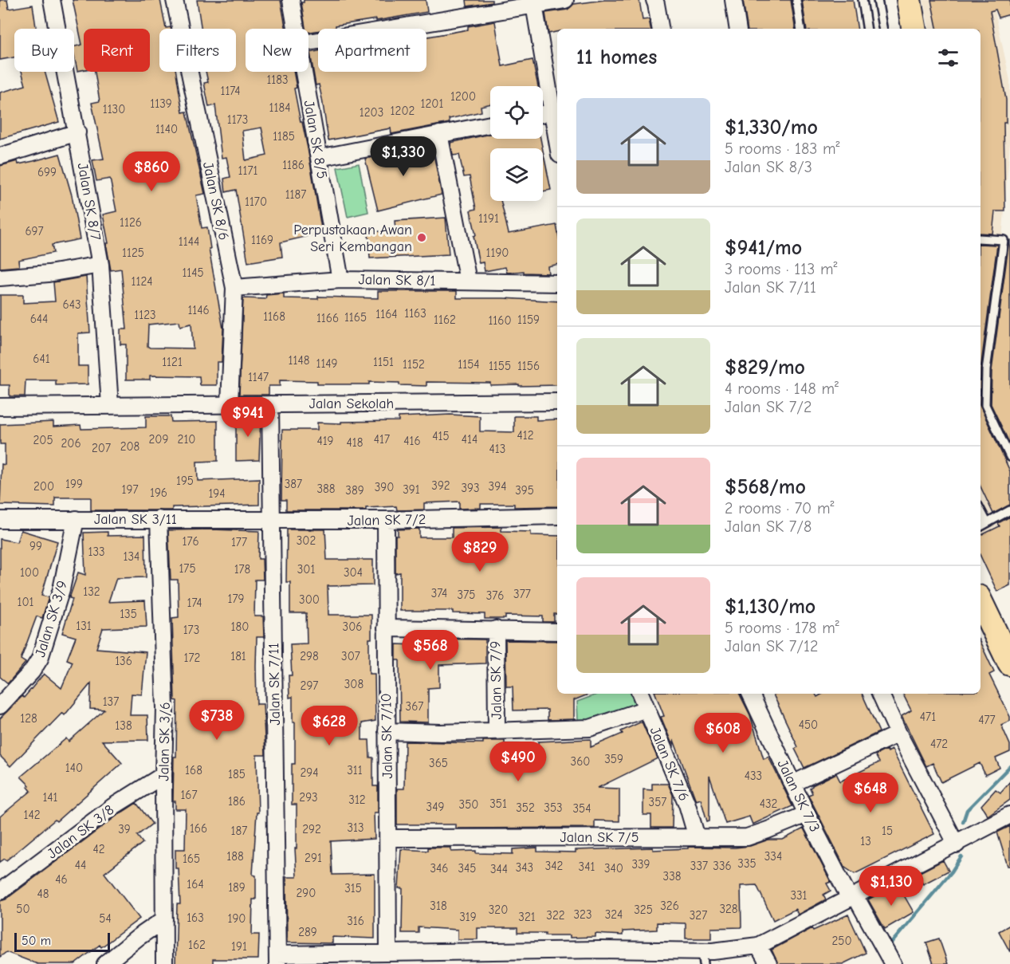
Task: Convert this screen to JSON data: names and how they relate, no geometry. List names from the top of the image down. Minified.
{"streets":{"street":["Jalan SK 8/5","Jalan SK 8/6","Jalan SK 8/7","Jalan SK 8/1","Jalan Sekolah","Jalan SK 3/11","Jalan SK 7/2","Jalan SK 3/9","Jalan SK 7/9","Jalan SK 7/11","Jalan SK 7/10","Jalan SK 3/6","Jalan SK 7/6","Jalan SK 7/3","Jalan SK 3/8","Jalan SK 7/5"]},"crossings":[["Jalan SK 8/5","Jalan SK 8/1"],["Jalan SK 8/6","Jalan SK 8/1"],["Jalan SK 8/6","Jalan Sekolah"],["Jalan SK 8/7","Jalan Sekolah"],["Jalan Sekolah","Jalan SK 7/11"],["Jalan SK 3/11","Jalan SK 7/2"],["Jalan SK 3/11","Jalan SK 3/9"],["Jalan SK 3/11","Jalan SK 7/11"],["Jalan SK 3/11","Jalan SK 3/6"],["Jalan SK 7/2","Jalan SK 7/11"],["Jalan SK 7/2","Jalan SK 7/10"],["Jalan SK 7/10","Jalan SK 7/5"],["Jalan SK 3/6","Jalan SK 3/8"],["Jalan SK 7/6","Jalan SK 7/5"],["Jalan SK 7/3","Jalan SK 7/5"]],"places":["Perpustakaan Awan Seri Kembangan"],"house_numbers":["1183","1174","1200","1139","1201","1184","1130","1202","1203","1173","1140","1185","1186","1171","699","1187","1170","1191","1126","697","1169","1144","1125","1190","1145","1124","643","1146","1163","1164","1123","1168","1165","1166","644","1162","1159","1160","641","1148","1121","1151","1149","1152","1154","1155","1156","1147","412","415","209","210","417","414","205","419","416","418","206","208","207","413","195","199","387","392","200","394","390","393","388","197","391","389","395","196","194","302","176","177","99","133","134","175","178","301","100","304","132","374","377","375","376","179","300","101","174","135","131","180","306","173","181","298","307","172","136","308","297","137","367","471","128","477","450","138","472","359","360","365","140","168","311","294","185","433","167","141","293","312","186","357","351","432","350","349","352","353","354","142","313","166","39","292","187","15","13","42","188","334","291","165","335","339","44","342","337","336","341","343","346","345","340","344","338","46","164","189","315","290","48","331","318","326","50","328","320","325","323","324","322","327","319","321","163","54","190","316","289","250","162","191"],"scale_bar":"50 m","page":{"chip":["Buy","Rent","Filters","New","Apartment"],"heading":"11 homes","list":[{"name":"$1,330/mo","note":"5 rooms · 183 m² · Jalan SK 8/3"},{"name":"$941/mo","note":"3 rooms · 113 m² · Jalan SK 7/11"},{"name":"$829/mo","note":"4 rooms · 148 m² · Jalan SK 7/2"},{"name":"$568/mo","note":"2 rooms · 70 m² · Jalan SK 7/8"},{"name":"$1,130/mo","note":"5 rooms · 178 m² · Jalan SK 7/12"}],"price":["$1,330","$860","$941","$829","$568","$738","$628","$608","$490","$648","$1,130"],"scale":"50 m"}}
